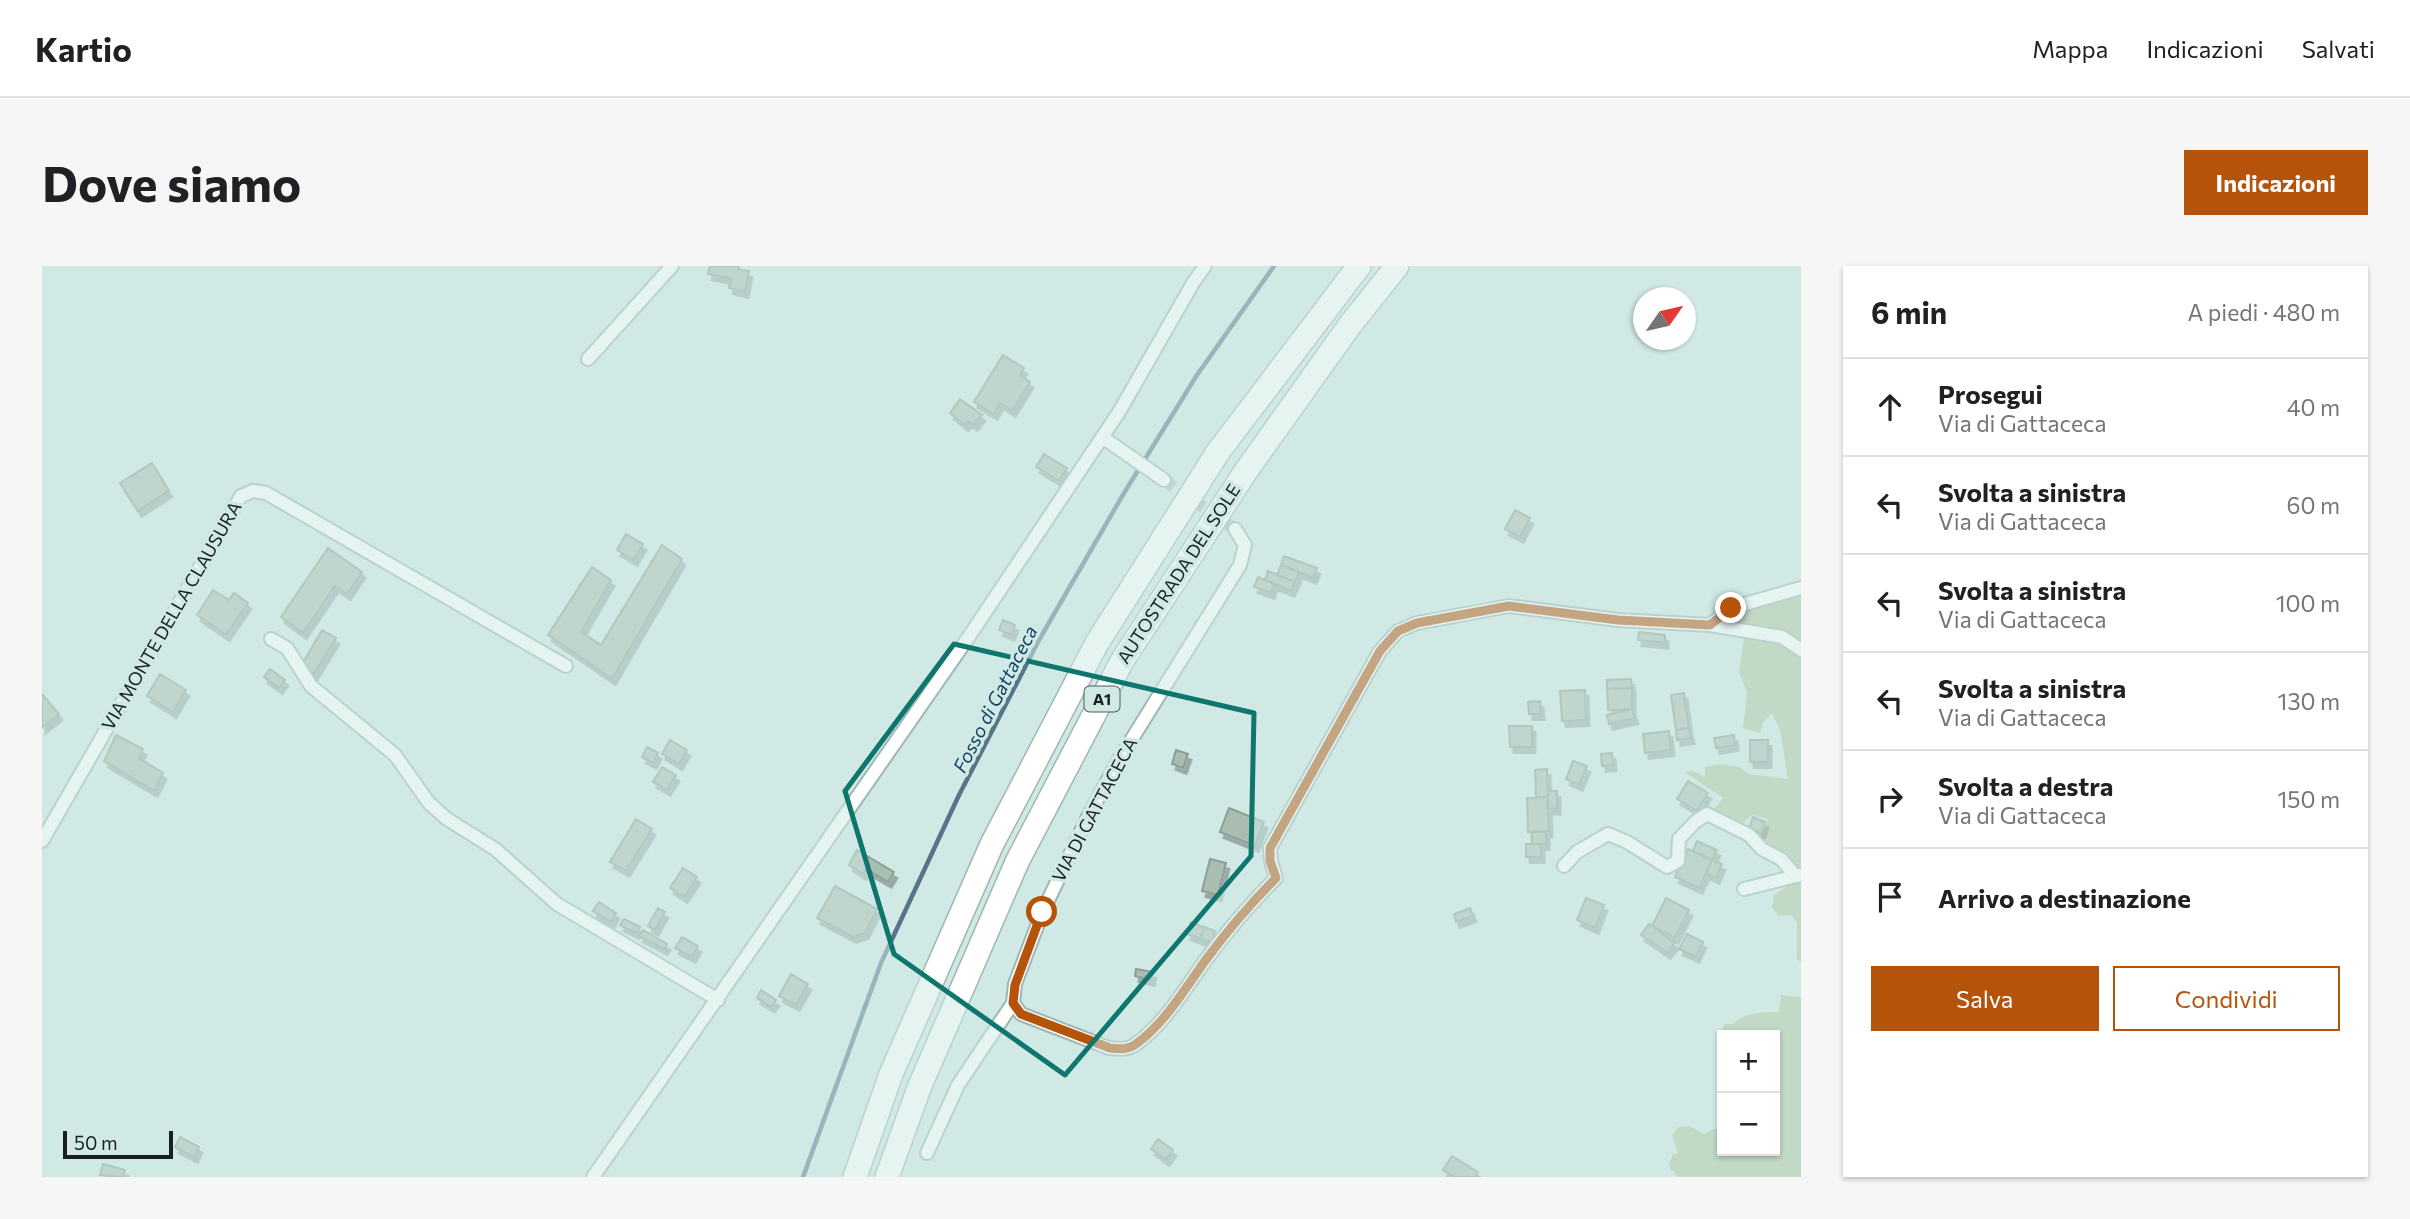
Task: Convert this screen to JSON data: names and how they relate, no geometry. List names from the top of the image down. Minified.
{"streets":{"highway":["AUTOSTRADA DEL SOLE","A1"],"street":["VIA MONTE DELLA CLAUSURA","VIA DI GATTACECA"]},"water":["Fosso di Gattaceca"],"scale_bar":"50 m","north":"top right","page":{"header":"Kartio","nav":["Mappa","Indicazioni","Salvati"],"buttons":["Indicazioni",["Salva","Condividi"]],"title":"Dove siamo","heading":["6 min","A piedi · 480 m"],"list":[["Prosegui","Via di Gattaceca","40 m"],["Svolta a sinistra","Via di Gattaceca","60 m"],["Svolta a sinistra","Via di Gattaceca","100 m"],["Svolta a sinistra","Via di Gattaceca","130 m"],["Svolta a destra","Via di Gattaceca","150 m"],"Arrivo a destinazione"],"map_buttons":["+","−"],"scale":"50 m"}}
